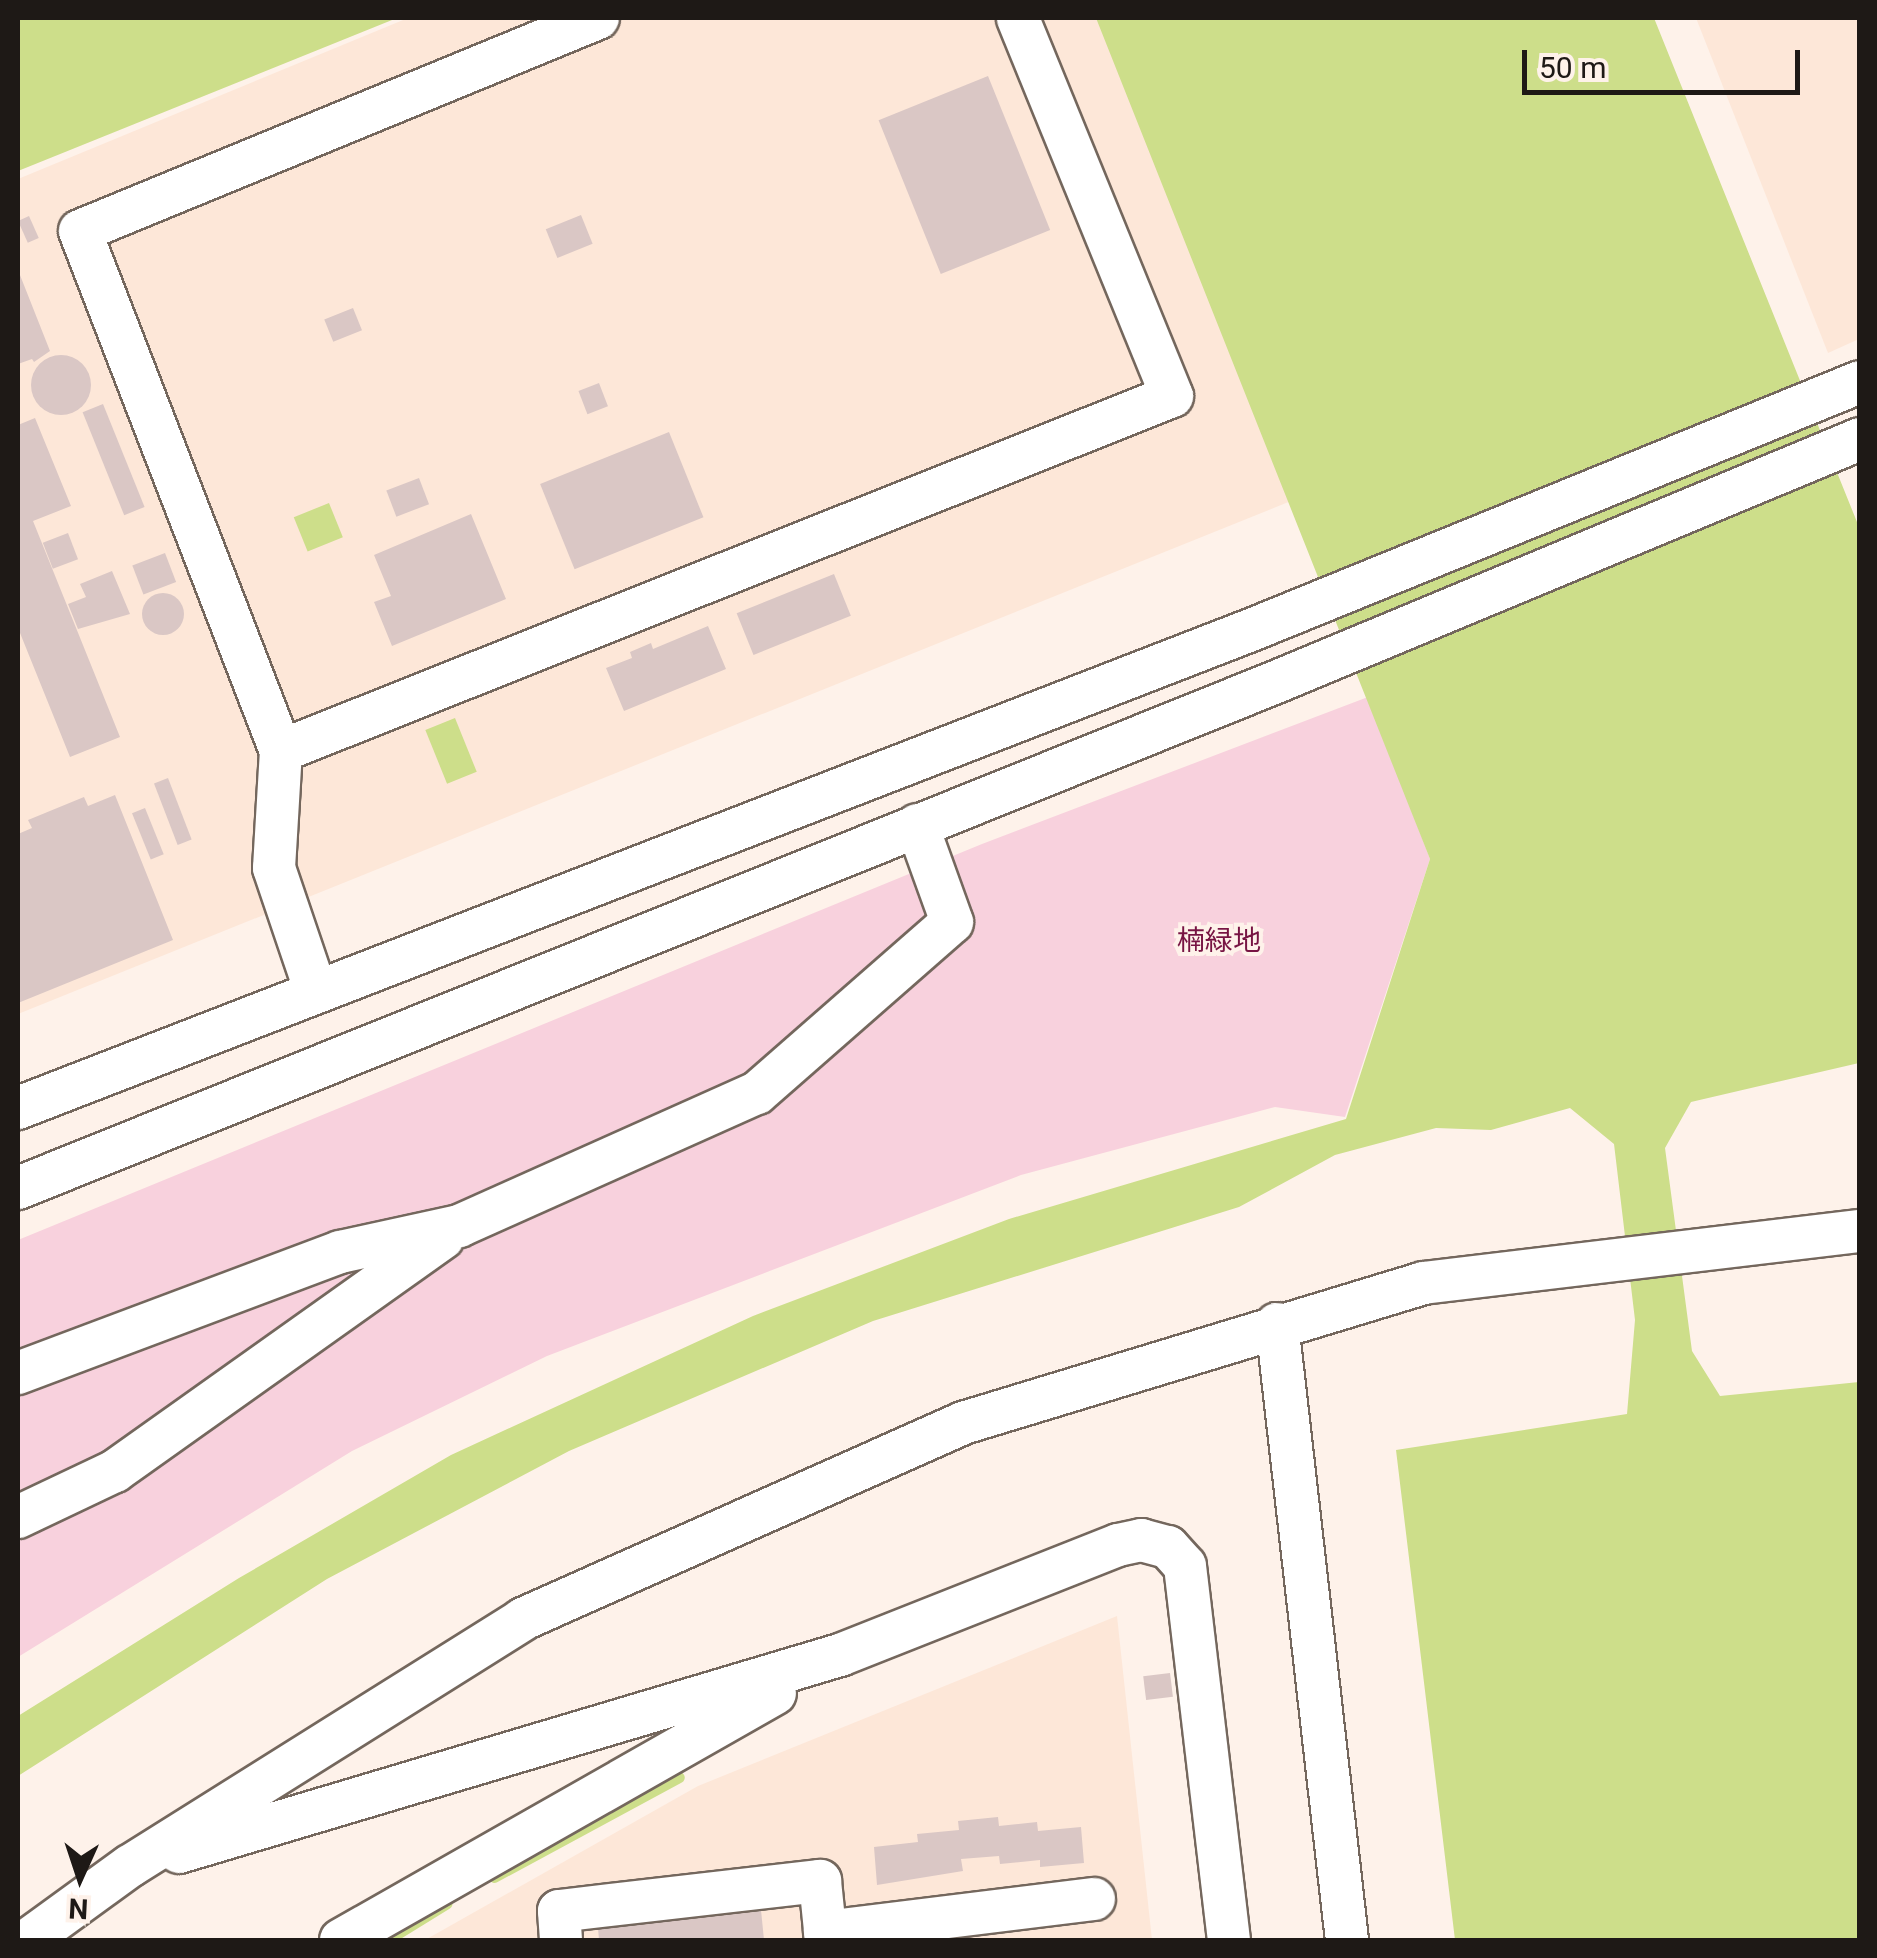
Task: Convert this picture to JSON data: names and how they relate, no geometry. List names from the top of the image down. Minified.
{"parks":["楠緑地"],"scale_bar":"50 m","north":"bottom"}
